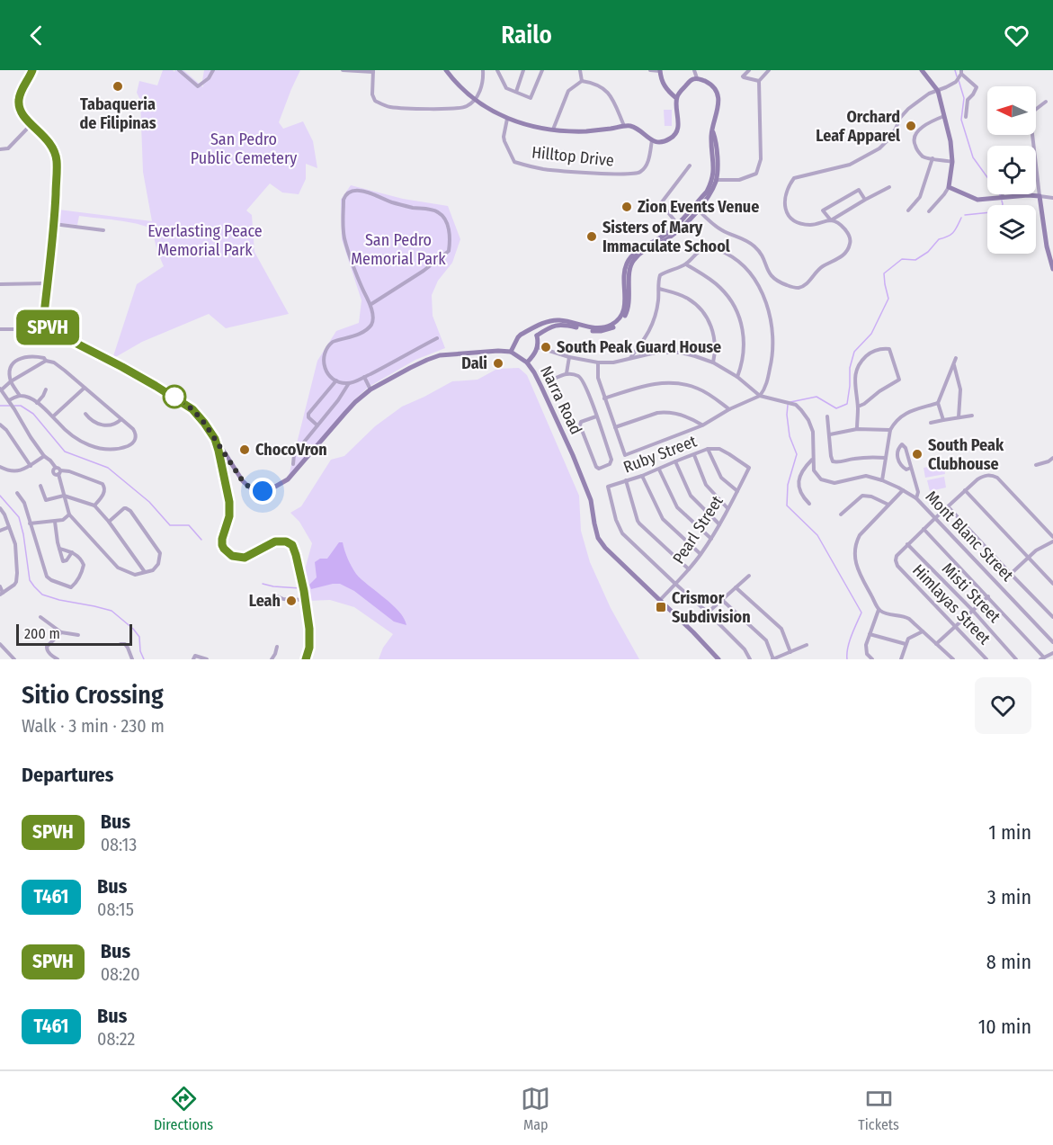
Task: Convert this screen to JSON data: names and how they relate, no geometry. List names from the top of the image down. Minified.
{"streets":{"street":["Hilltop Drive","Narra Road","Ruby Street","Pearl Street","Mont Blanc Street","Misti Street","Himlayas Street"]},"crossings":[["Narra Road","Pearl Street"],["Narra Road","Mont Blanc Street"],["Ruby Street","Pearl Street"],["Mont Blanc Street","Himlayas Street"],["Misti Street","Himlayas Street"]],"parks":["San Pedro Public Cemetery","Everlasting Peace Memorial Park","San Pedro Memorial Park"],"places":{"other":["Tabaqueria de Filipinas","Orchard Leaf Apparel","Zion Events Venue","Sisters of Mary Immaculate School","South Peak Guard House","Dali","ChocoVron","South Peak Clubhouse","Leah"],"transit":["Crismor Subdivision"]},"lines":["bus line SPVH"],"scale_bar":"200 m","north":"left","page":{"header":"Railo","on_map":"SPVH","scale":"200 m","heading":[["Sitio Crossing","Walk · 3 min · 230 m"],"Departures"],"list":[{"mark":"SPVH","name":"Bus","note":"08:13","value":"1 min"},{"mark":"T461","name":"Bus","note":"08:15","value":"3 min"},{"mark":"SPVH","name":"Bus","note":"08:20","value":"8 min"},{"mark":"T461","name":"Bus","note":"08:22","value":"10 min"}],"tabs":["Directions","Map","Tickets"]}}
